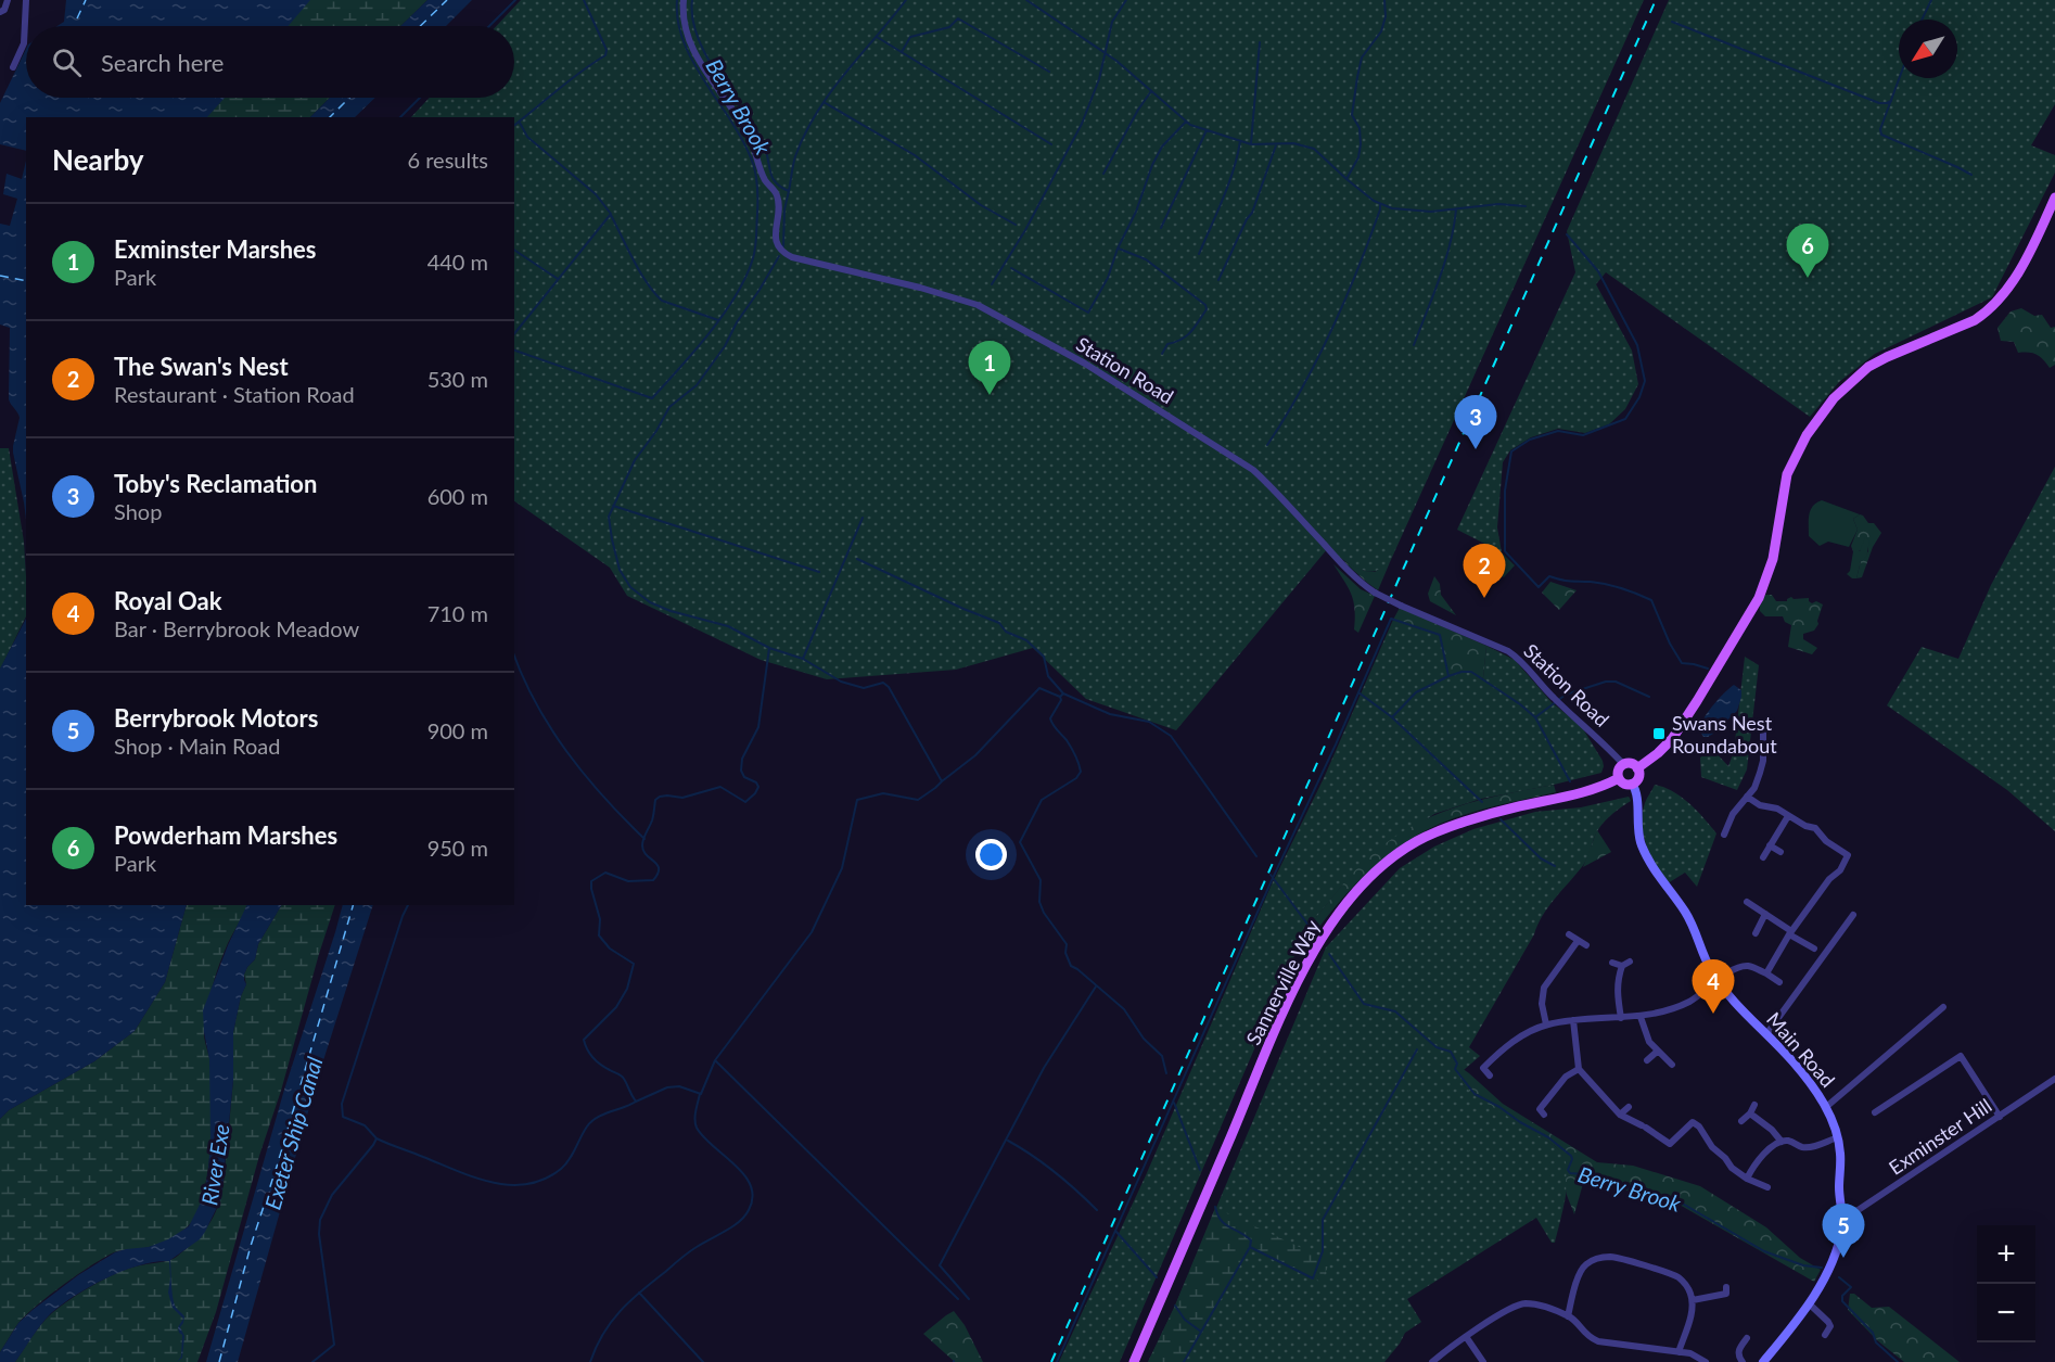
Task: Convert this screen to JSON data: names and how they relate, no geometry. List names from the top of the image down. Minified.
{"streets":{"main road":["Sannerville Way"],"street":["Station Road","Main Road","Exminster Hill"]},"crossings":[["Station Road","Sannerville Way"],["Station Road","Main Road"],["Sannerville Way","Main Road"],["Main Road","Exminster Hill"]],"water":["Berry Brook","Exeter Ship Canal","River Exe"],"places":{"transit":["Swans Nest Roundabout"]},"north":"bottom left","page":{"search":"Search here","heading":["Nearby","6 results"],"list":[{"mark":"1","name":"Exminster Marshes","note":"Park","value":"440 m"},{"mark":"2","name":"The Swan's Nest","note":"Restaurant · Station Road","value":"530 m"},{"mark":"3","name":"Toby's Reclamation","note":"Shop","value":"600 m"},{"mark":"4","name":"Royal Oak","note":"Bar · Berrybrook Meadow","value":"710 m"},{"mark":"5","name":"Berrybrook Motors","note":"Shop · Main Road","value":"900 m"},{"mark":"6","name":"Powderham Marshes","note":"Park","value":"950 m"}],"pins":["6","1","3","2","4","5"],"map_buttons":["+","−"]}}
